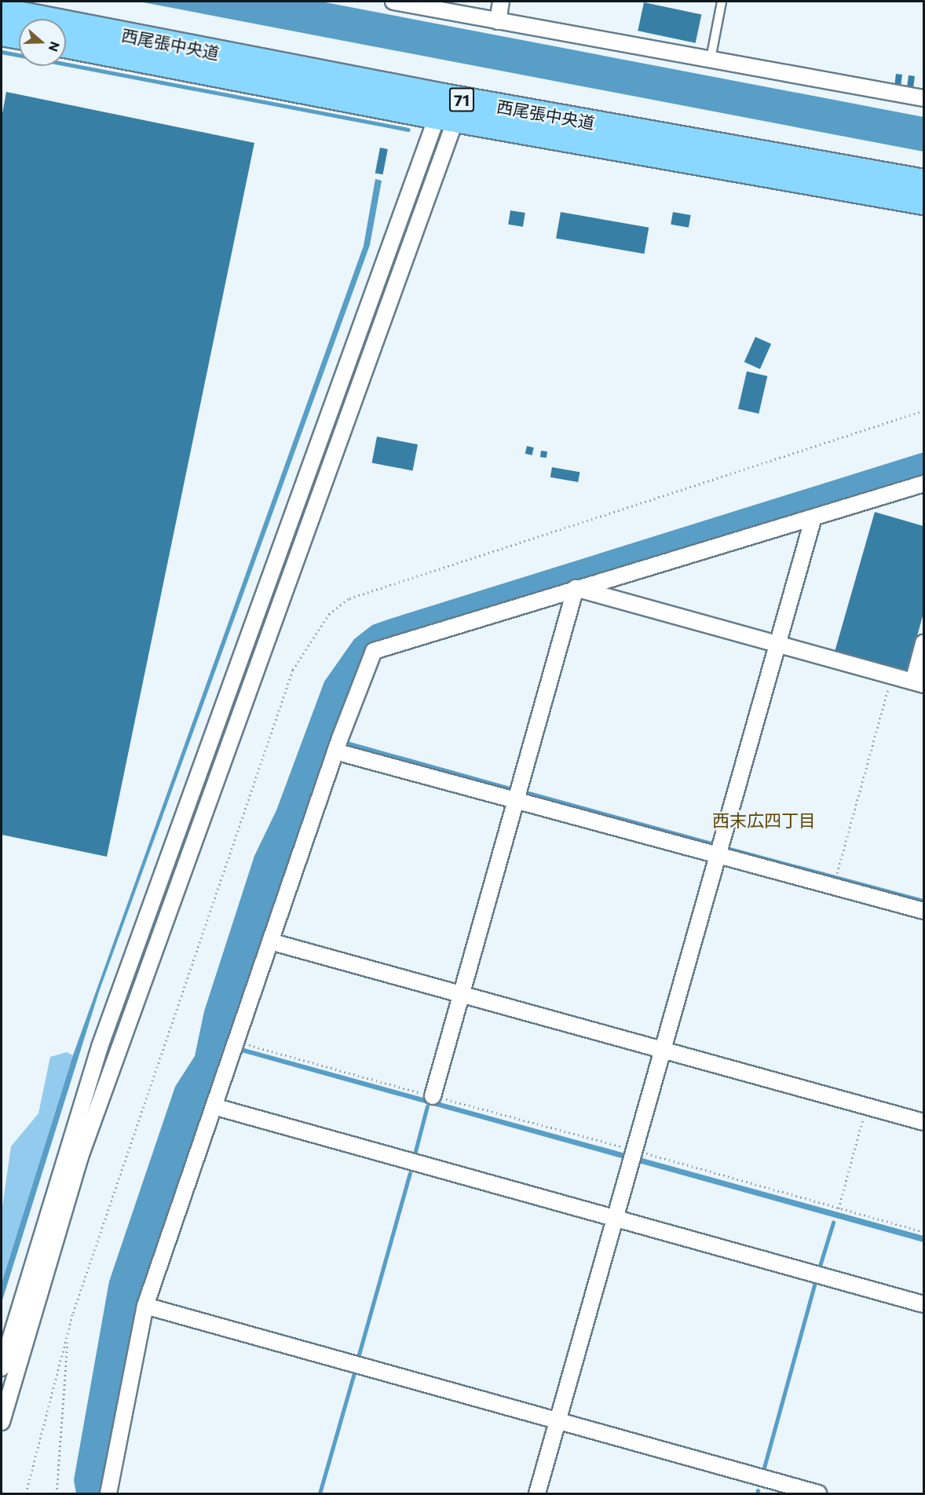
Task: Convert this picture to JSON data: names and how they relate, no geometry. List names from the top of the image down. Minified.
{"streets":{"main road":["西尾張中央道","71"]},"districts":["西末広四丁目"],"north":"right"}
